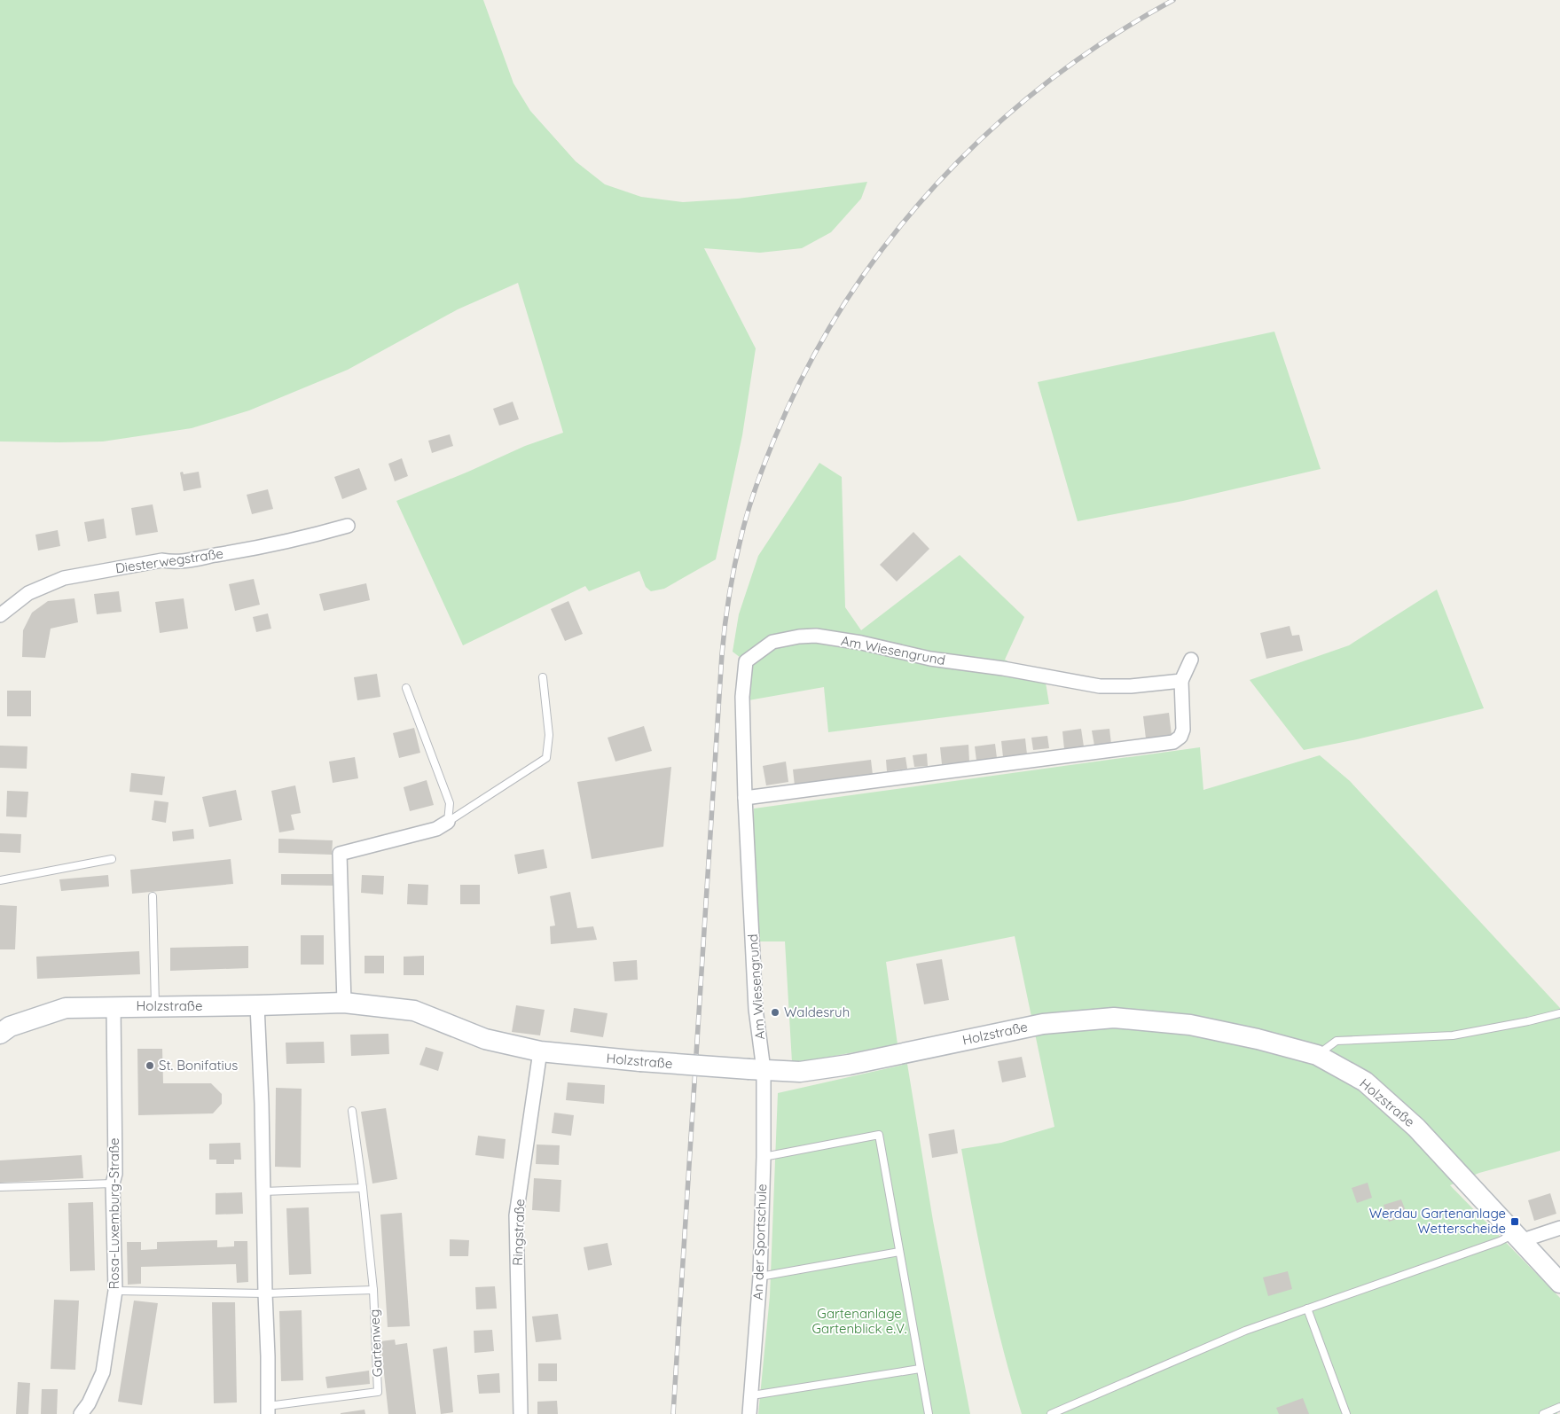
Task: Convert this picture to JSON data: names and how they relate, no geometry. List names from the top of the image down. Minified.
{"streets":{"street":["Diesterwegstraße","Am Wiesengrund","Holzstraße","Rosa-Luxemburg-Straße","Ringstraße","An der Sportschule","Gartenweg"]},"crossings":[["Am Wiesengrund","Holzstraße"],["Am Wiesengrund","An der Sportschule"],["Holzstraße","Rosa-Luxemburg-Straße"],["Holzstraße","Ringstraße"],["Holzstraße","An der Sportschule"],["Holzstraße","Gartenweg"]],"parks":["Gartenanlage Gartenblick e.V."],"places":{"other":["Waldesruh","St. Bonifatius"],"transit":["Werdau Gartenanlage Wetterscheide"]}}
